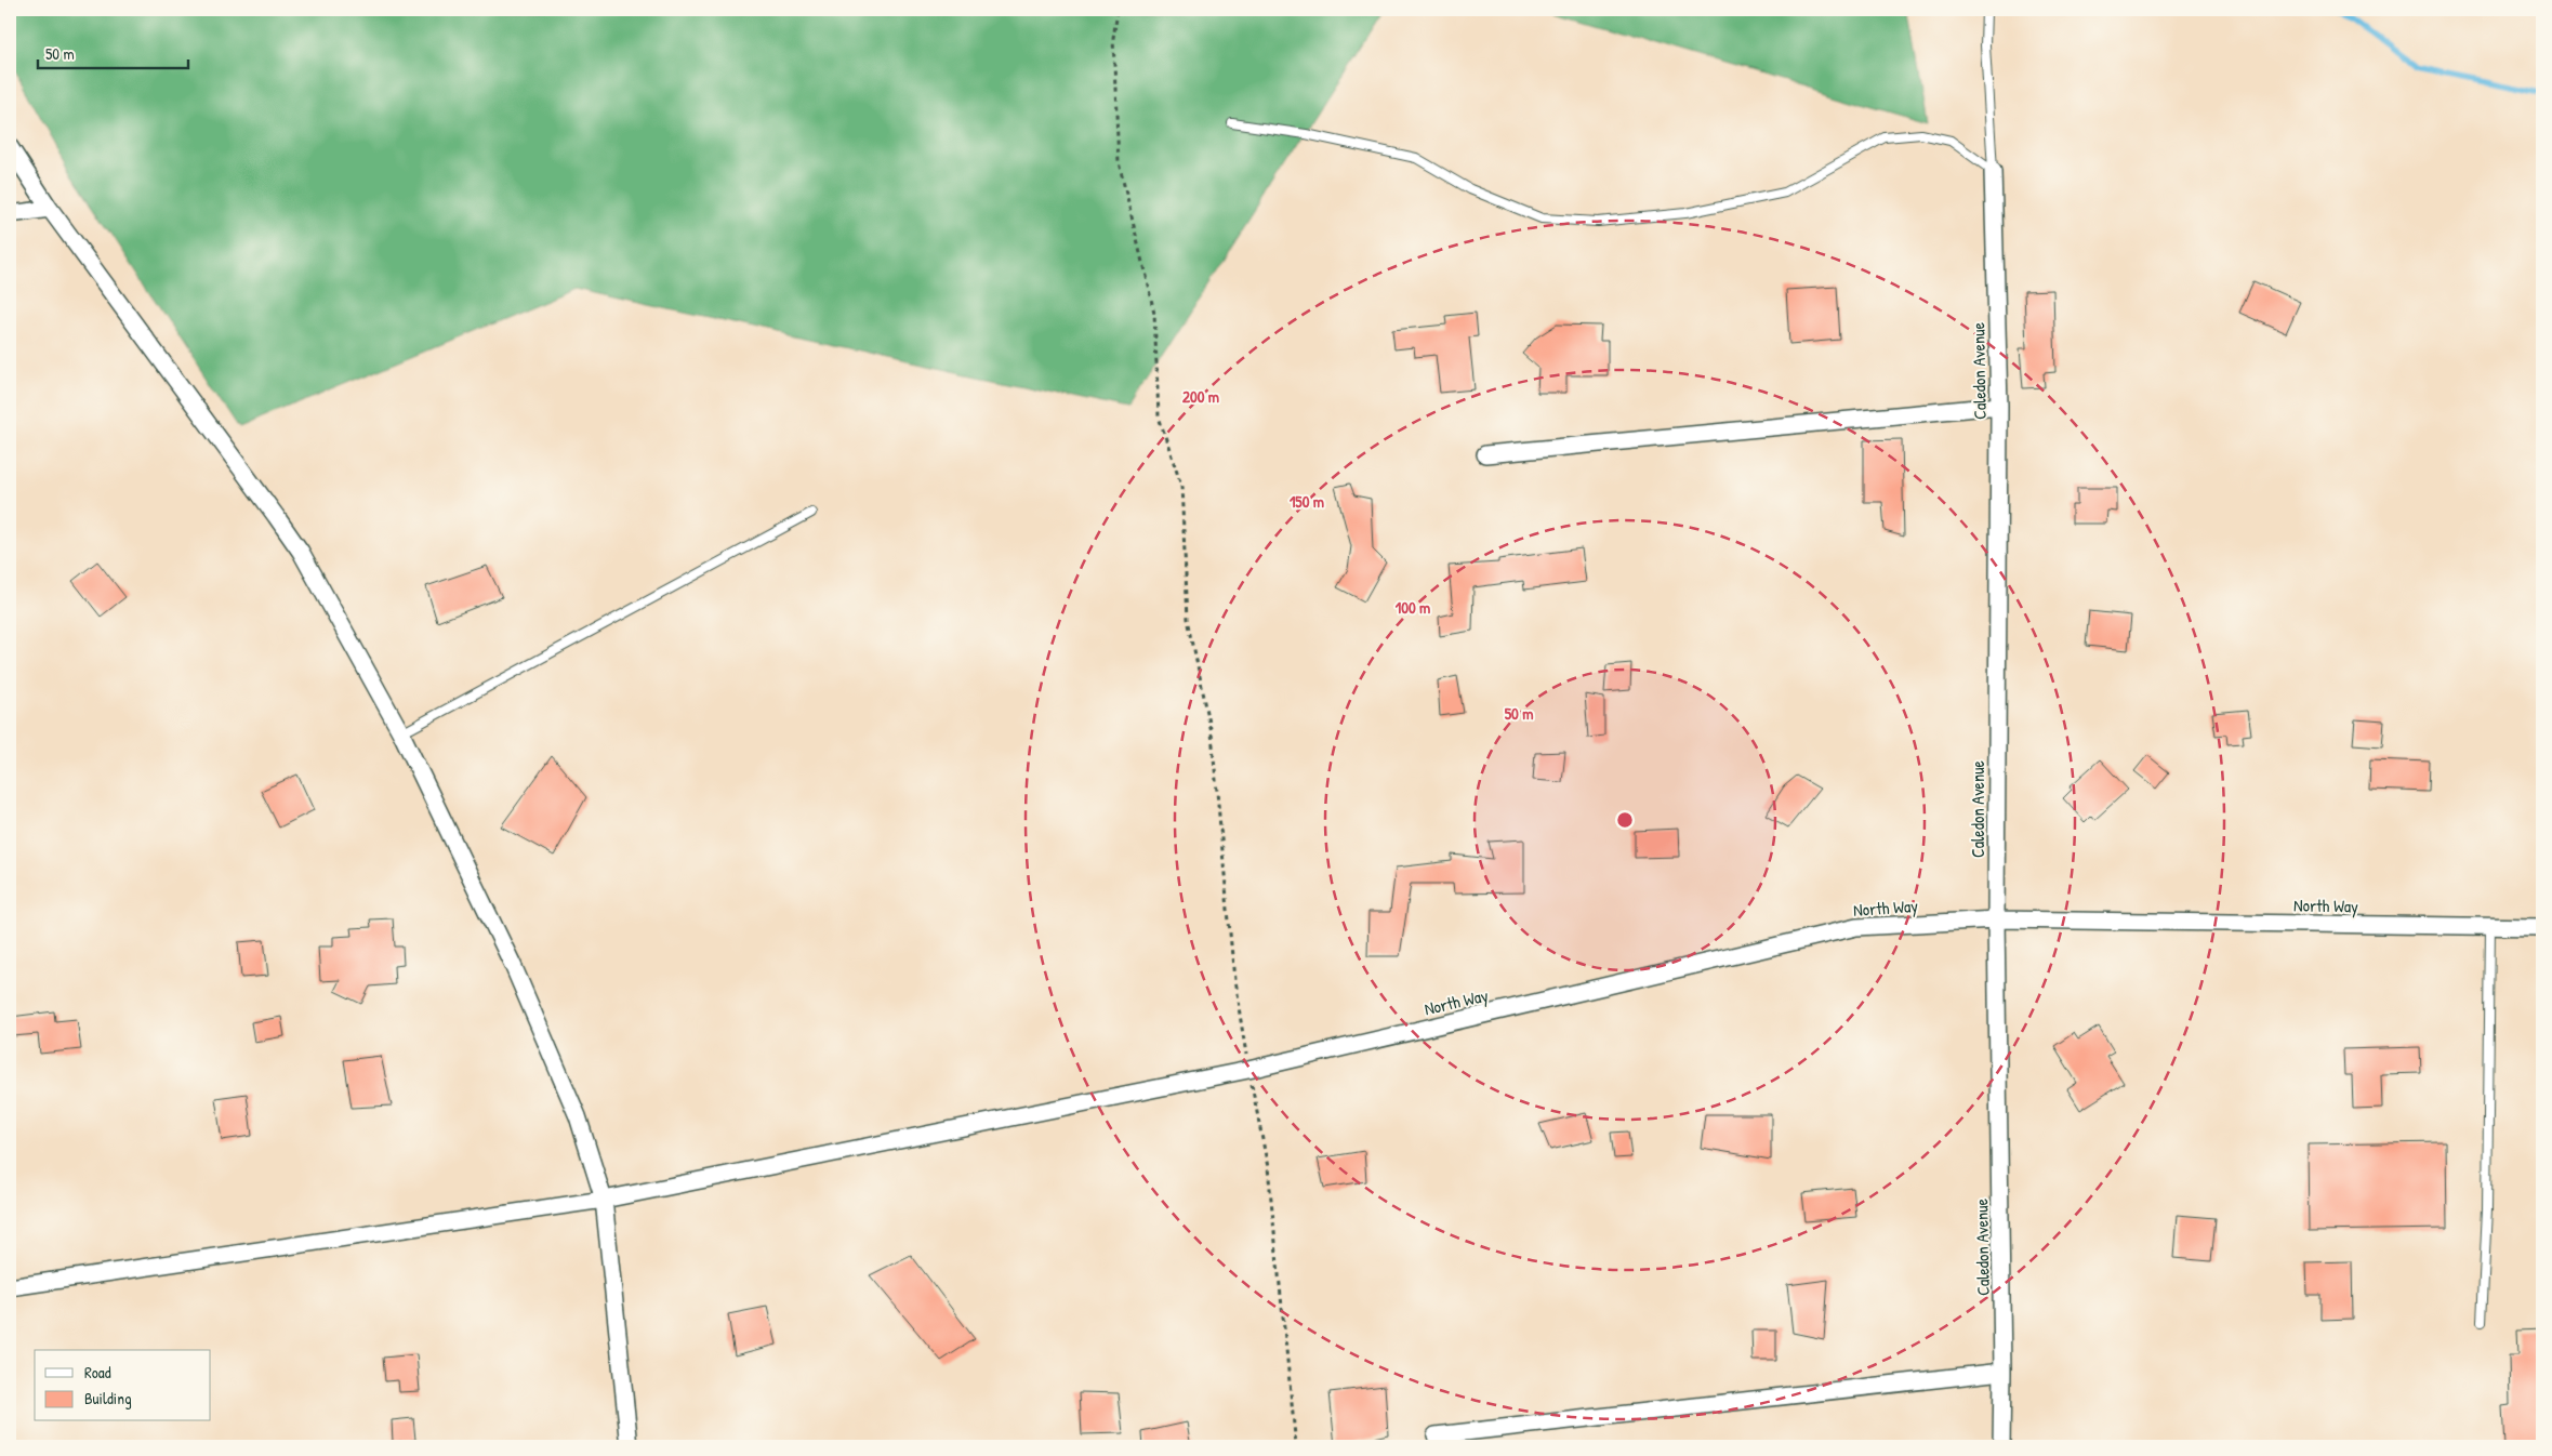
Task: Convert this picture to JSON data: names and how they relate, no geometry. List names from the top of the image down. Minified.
{"streets":{"street":["Caledon Avenue","North Way"]},"crossings":[["Caledon Avenue","North Way"]],"legend":["Road","Building"],"scale_bar":"50 m","rings":["200 m","150 m","100 m","50 m"]}
